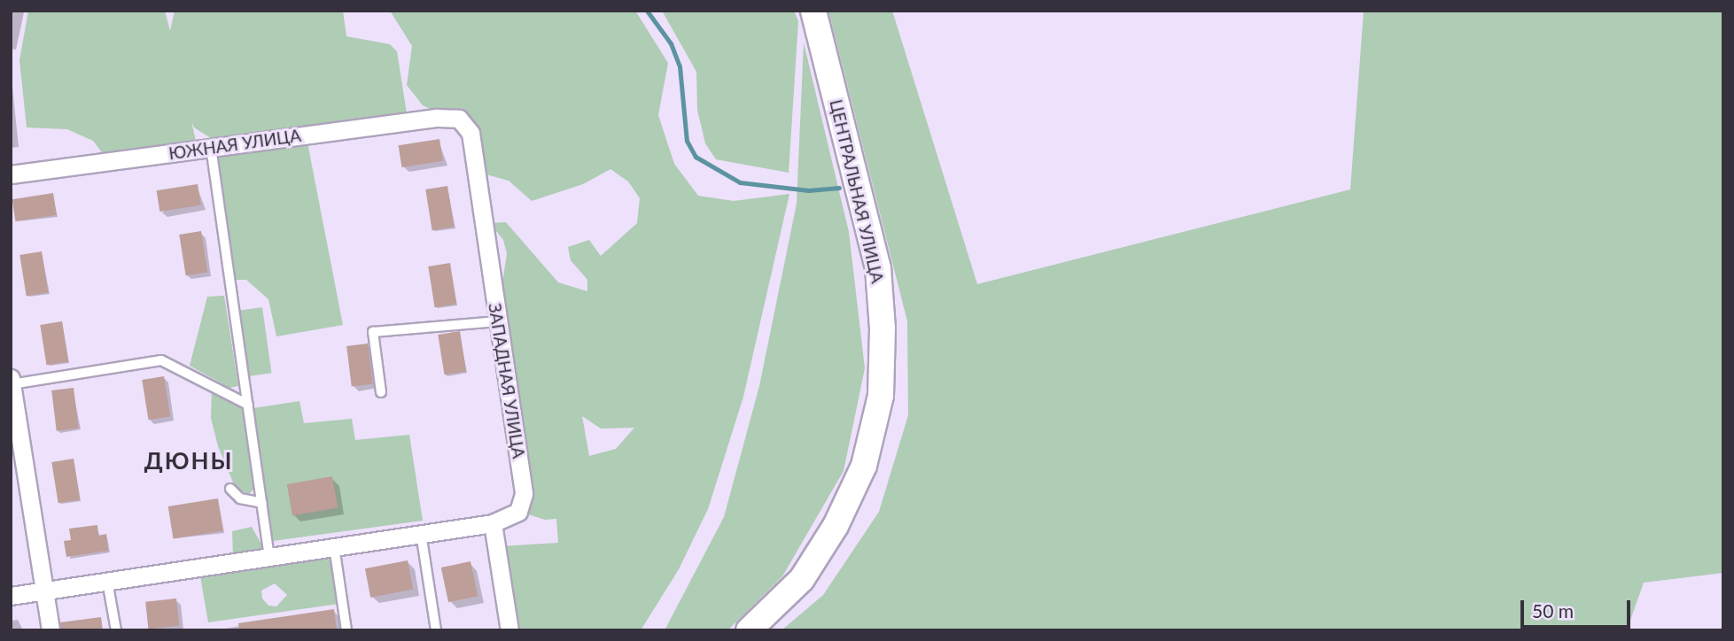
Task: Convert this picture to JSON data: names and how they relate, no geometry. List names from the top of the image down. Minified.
{"streets":{"main road":["ЦЕНТРАЛЬНАЯ УЛИЦА"],"street":["ЮЖНАЯ УЛИЦА","ЗАПАДНАЯ УЛИЦА"]},"crossings":[["ЮЖНАЯ УЛИЦА","ЗАПАДНАЯ УЛИЦА"]],"districts":["ДЮНЫ"],"scale_bar":"50 m"}
